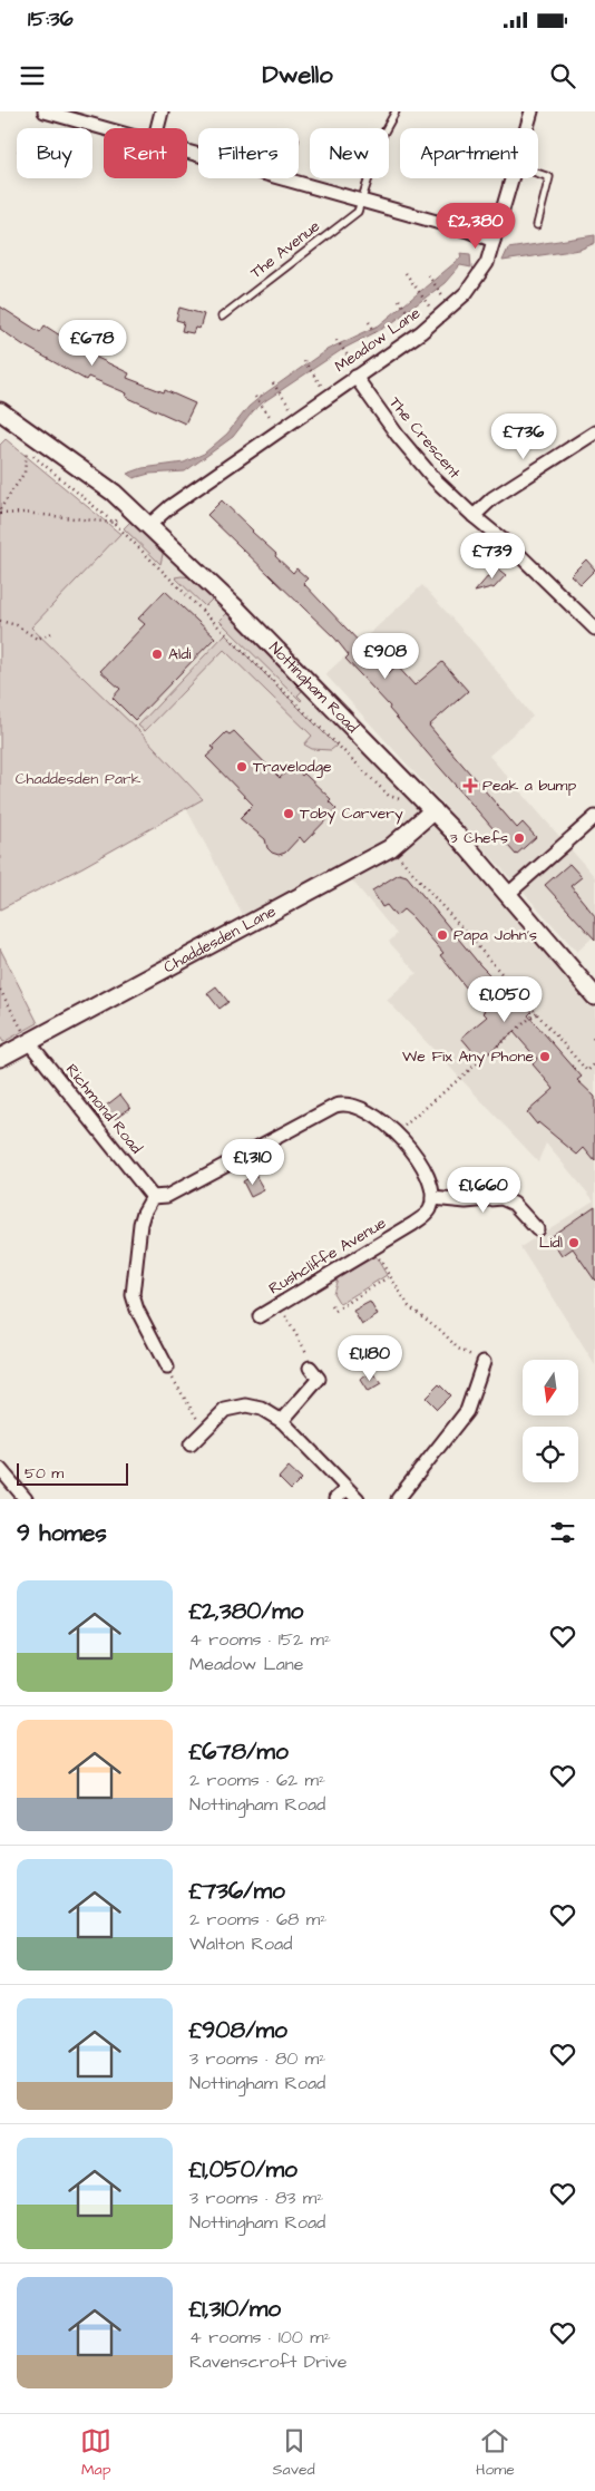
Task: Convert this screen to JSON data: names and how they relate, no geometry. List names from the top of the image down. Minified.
{"streets":{"street":["Meadow Lane","The Crescent","Nottingham Road","Chaddesden Lane","Richmond Road","Rushcliffe Avenue"],"lane":["The Avenue"]},"crossings":[["Meadow Lane","The Crescent"],["Meadow Lane","Nottingham Road"],["Nottingham Road","Chaddesden Lane"],["Chaddesden Lane","Richmond Road"]],"parks":["Chaddesden Park"],"places":{"other":["Aldi","Travelodge","Toby Carvery","3 Chefs","Papa John's","We Fix Any Phone","Lidl"],"health":["Peak a bump"]},"scale_bar":"50 m","north":"bottom","page":{"status":"15:36","header":"Dwello","chip":["Buy","Rent","Filters","New","Apartment"],"price":["£2,380","£678","£736","£739","£908","£1,050","£1,310","£1,660","£1,180"],"scale":"50 m","heading":"9 homes","list":[{"name":"£2,380/mo","note":"4 rooms · 152 m² · Meadow Lane"},{"name":"£678/mo","note":"2 rooms · 62 m² · Nottingham Road"},{"name":"£736/mo","note":"2 rooms · 68 m² · Walton Road"},{"name":"£908/mo","note":"3 rooms · 80 m² · Nottingham Road"},{"name":"£1,050/mo","note":"3 rooms · 83 m² · Nottingham Road"},{"name":"£1,310/mo","note":"4 rooms · 100 m² · Ravenscroft Drive"}],"tabs":["Map","Saved","Home"]}}
